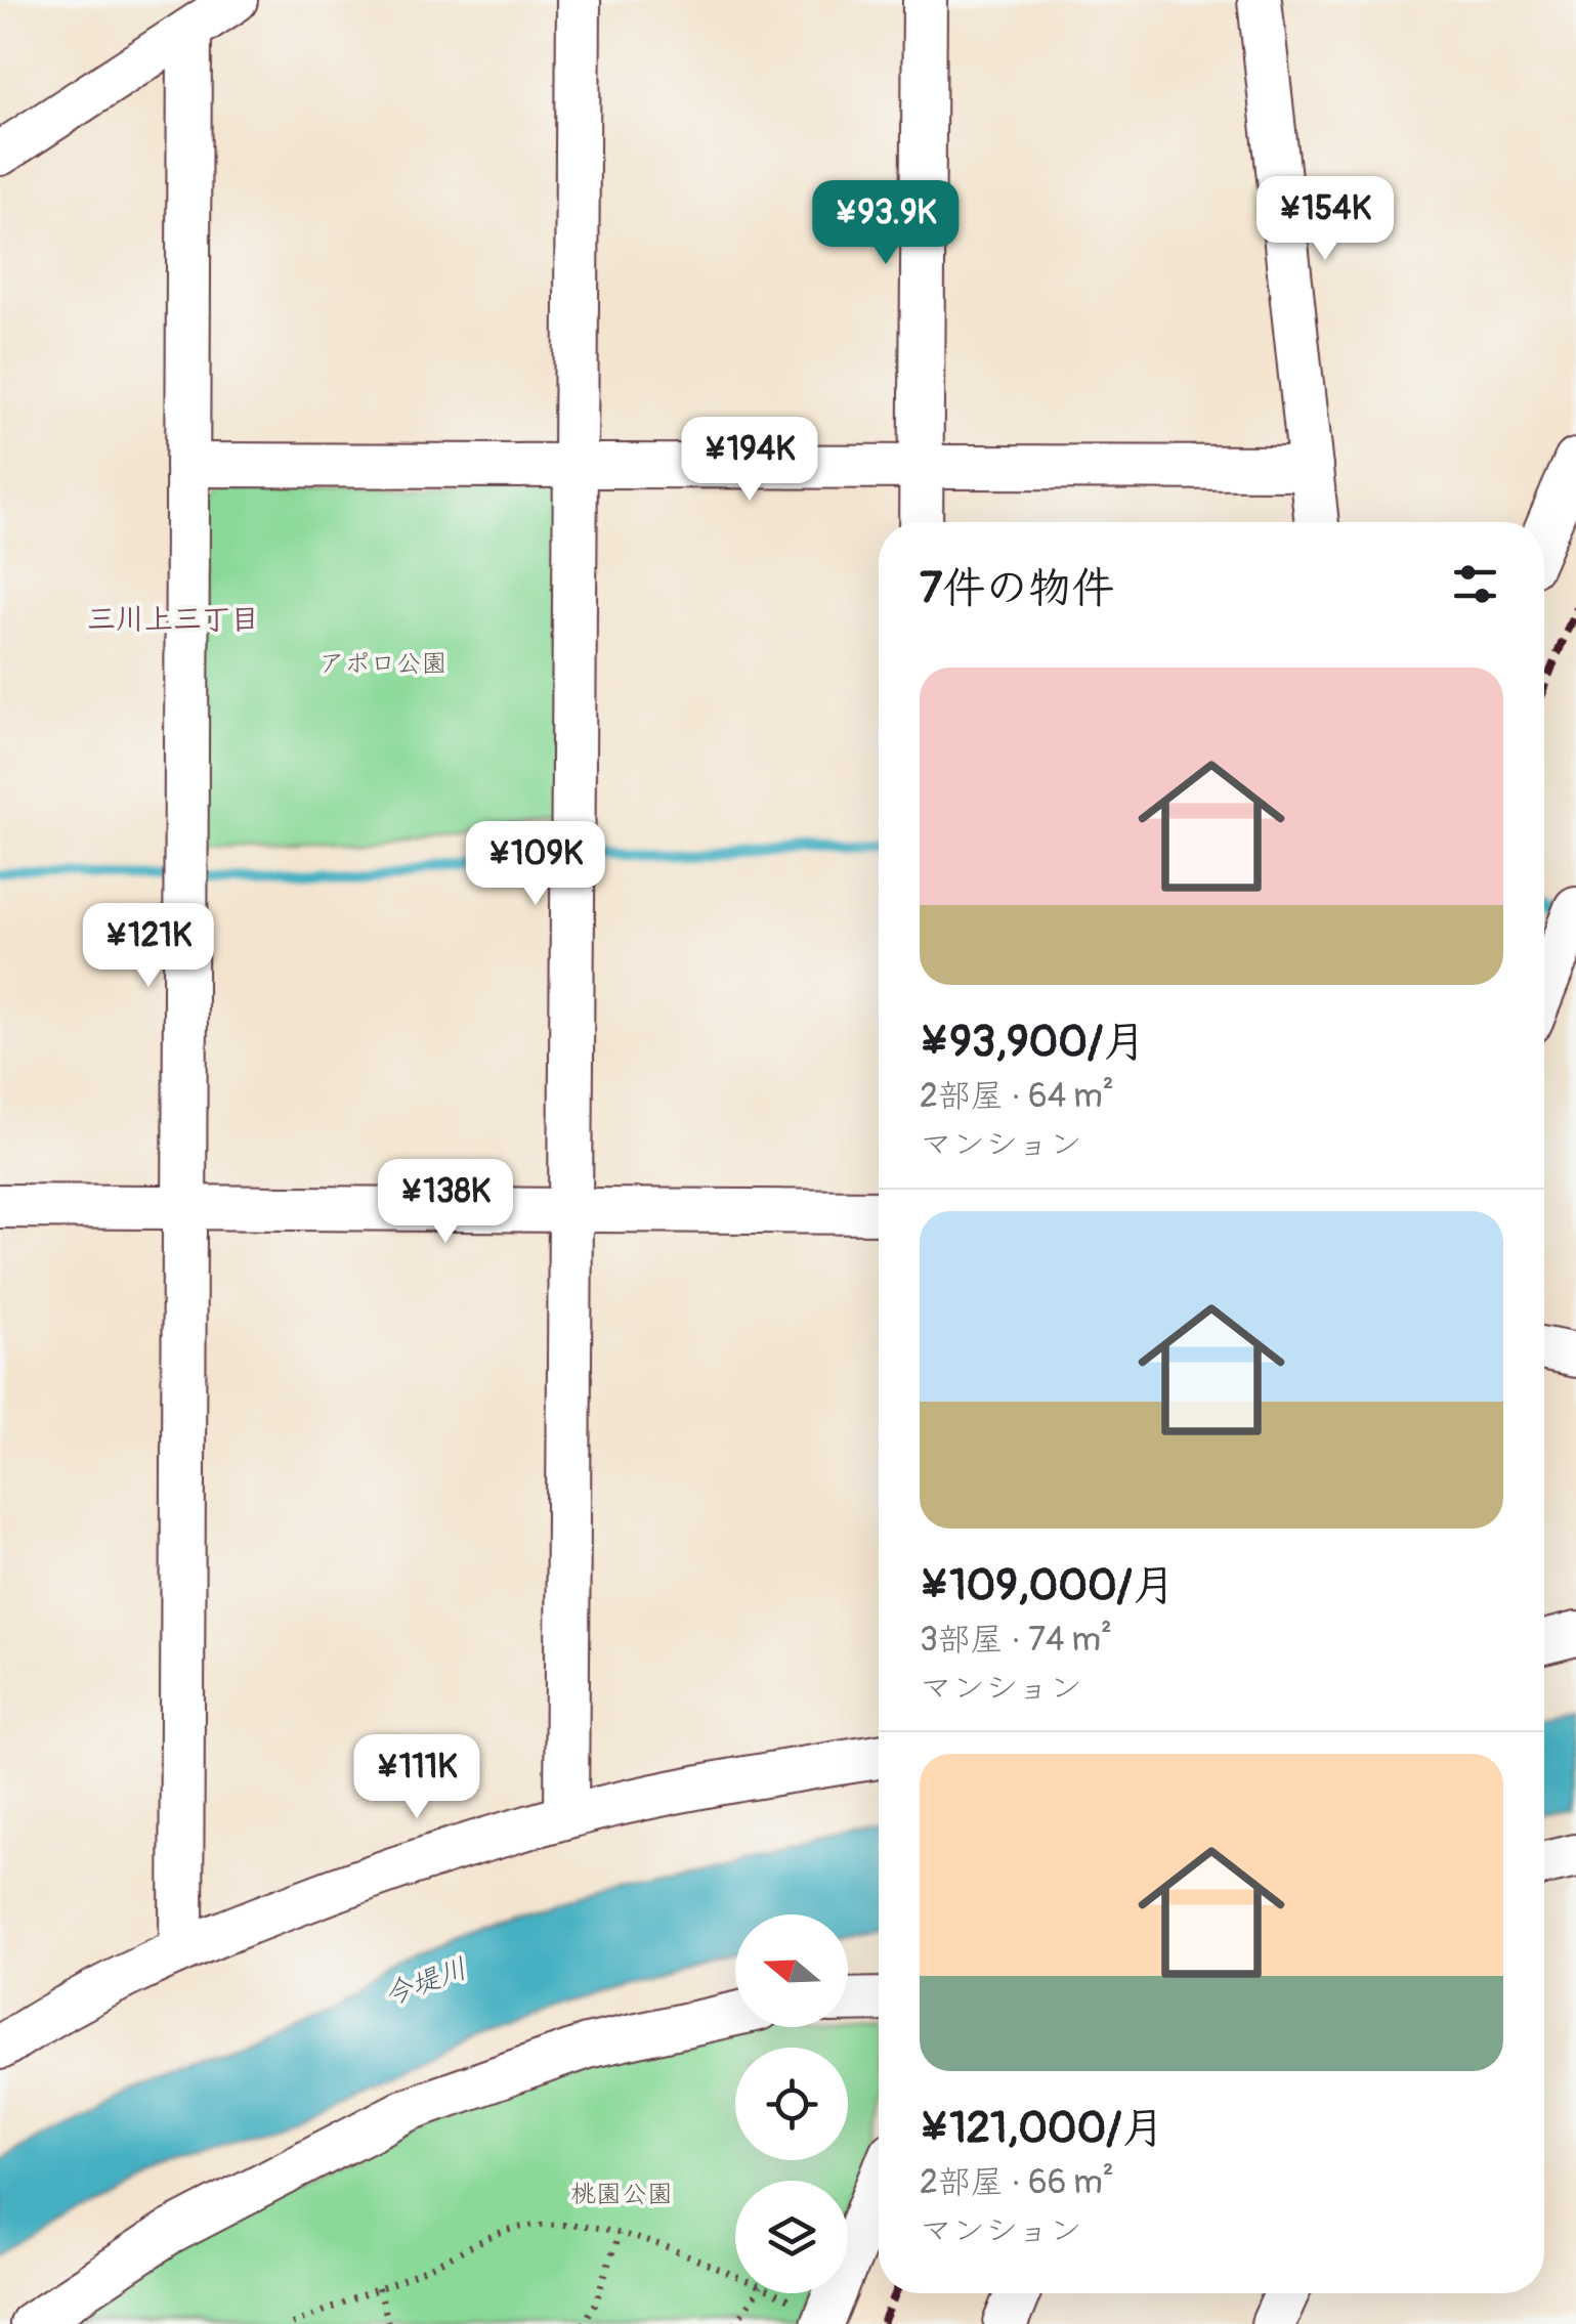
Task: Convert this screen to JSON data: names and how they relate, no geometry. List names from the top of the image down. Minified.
{"districts":["三川上三丁目"],"water":["今堤川"],"parks":["アポロ公園","桃園公園"],"north":"left","page":{"price":["¥154K","¥93.9K","¥194K","¥109K","¥121K","¥138K","¥111K"],"heading":"7件の物件","list":[{"name":"¥93,900/月","note":"2部屋 · 64 m² · マンション"},{"name":"¥109,000/月","note":"3部屋 · 74 m² · マンション"},{"name":"¥121,000/月","note":"2部屋 · 66 m² · マンション"}]}}
